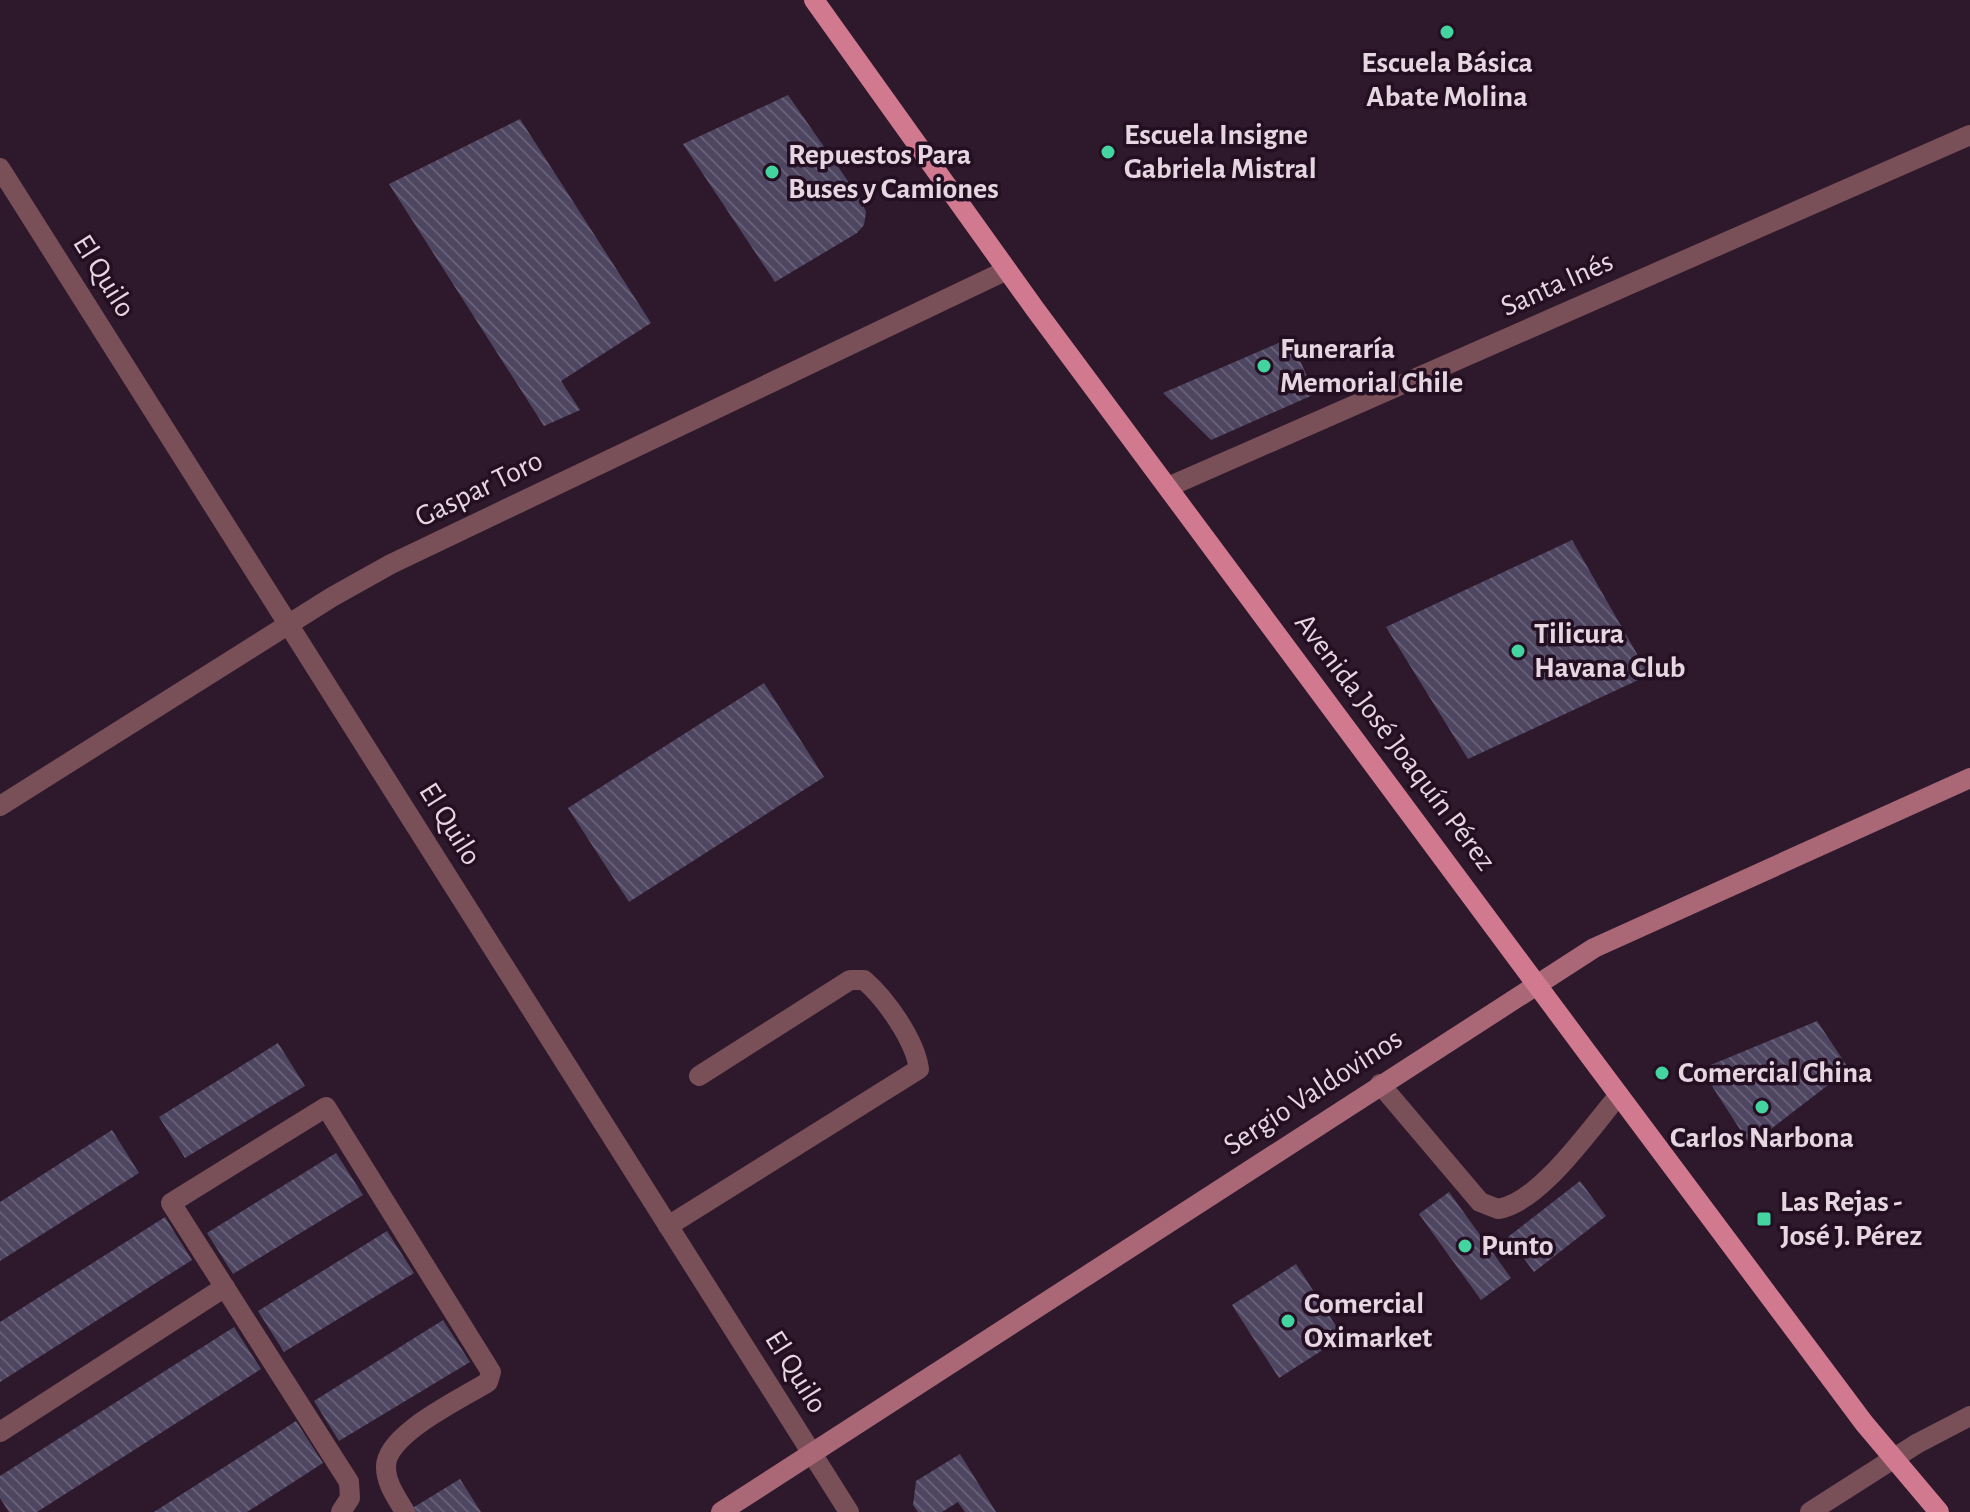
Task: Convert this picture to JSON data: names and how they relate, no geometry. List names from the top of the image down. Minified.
{"streets":{"main road":["Avenida José Joaquín Pérez","Sergio Valdovinos"],"street":["El Quilo","Santa Inés","Gaspar Toro"]},"crossings":[["El Quilo","Gaspar Toro"],["El Quilo","Sergio Valdovinos"],["Santa Inés","Avenida José Joaquín Pérez"],["Gaspar Toro","Avenida José Joaquín Pérez"],["Avenida José Joaquín Pérez","Sergio Valdovinos"]],"places":{"other":["Escuela Básica Abate Molina","Escuela Insigne Gabriela Mistral","Repuestos Para Buses y Camiones","Funeraría Memorial Chile","Tilicura Havana Club","Comercial China","Carlos Narbona","Punto","Comercial Oximarket"],"transit":["Las Rejas - José J. Pérez"]}}
